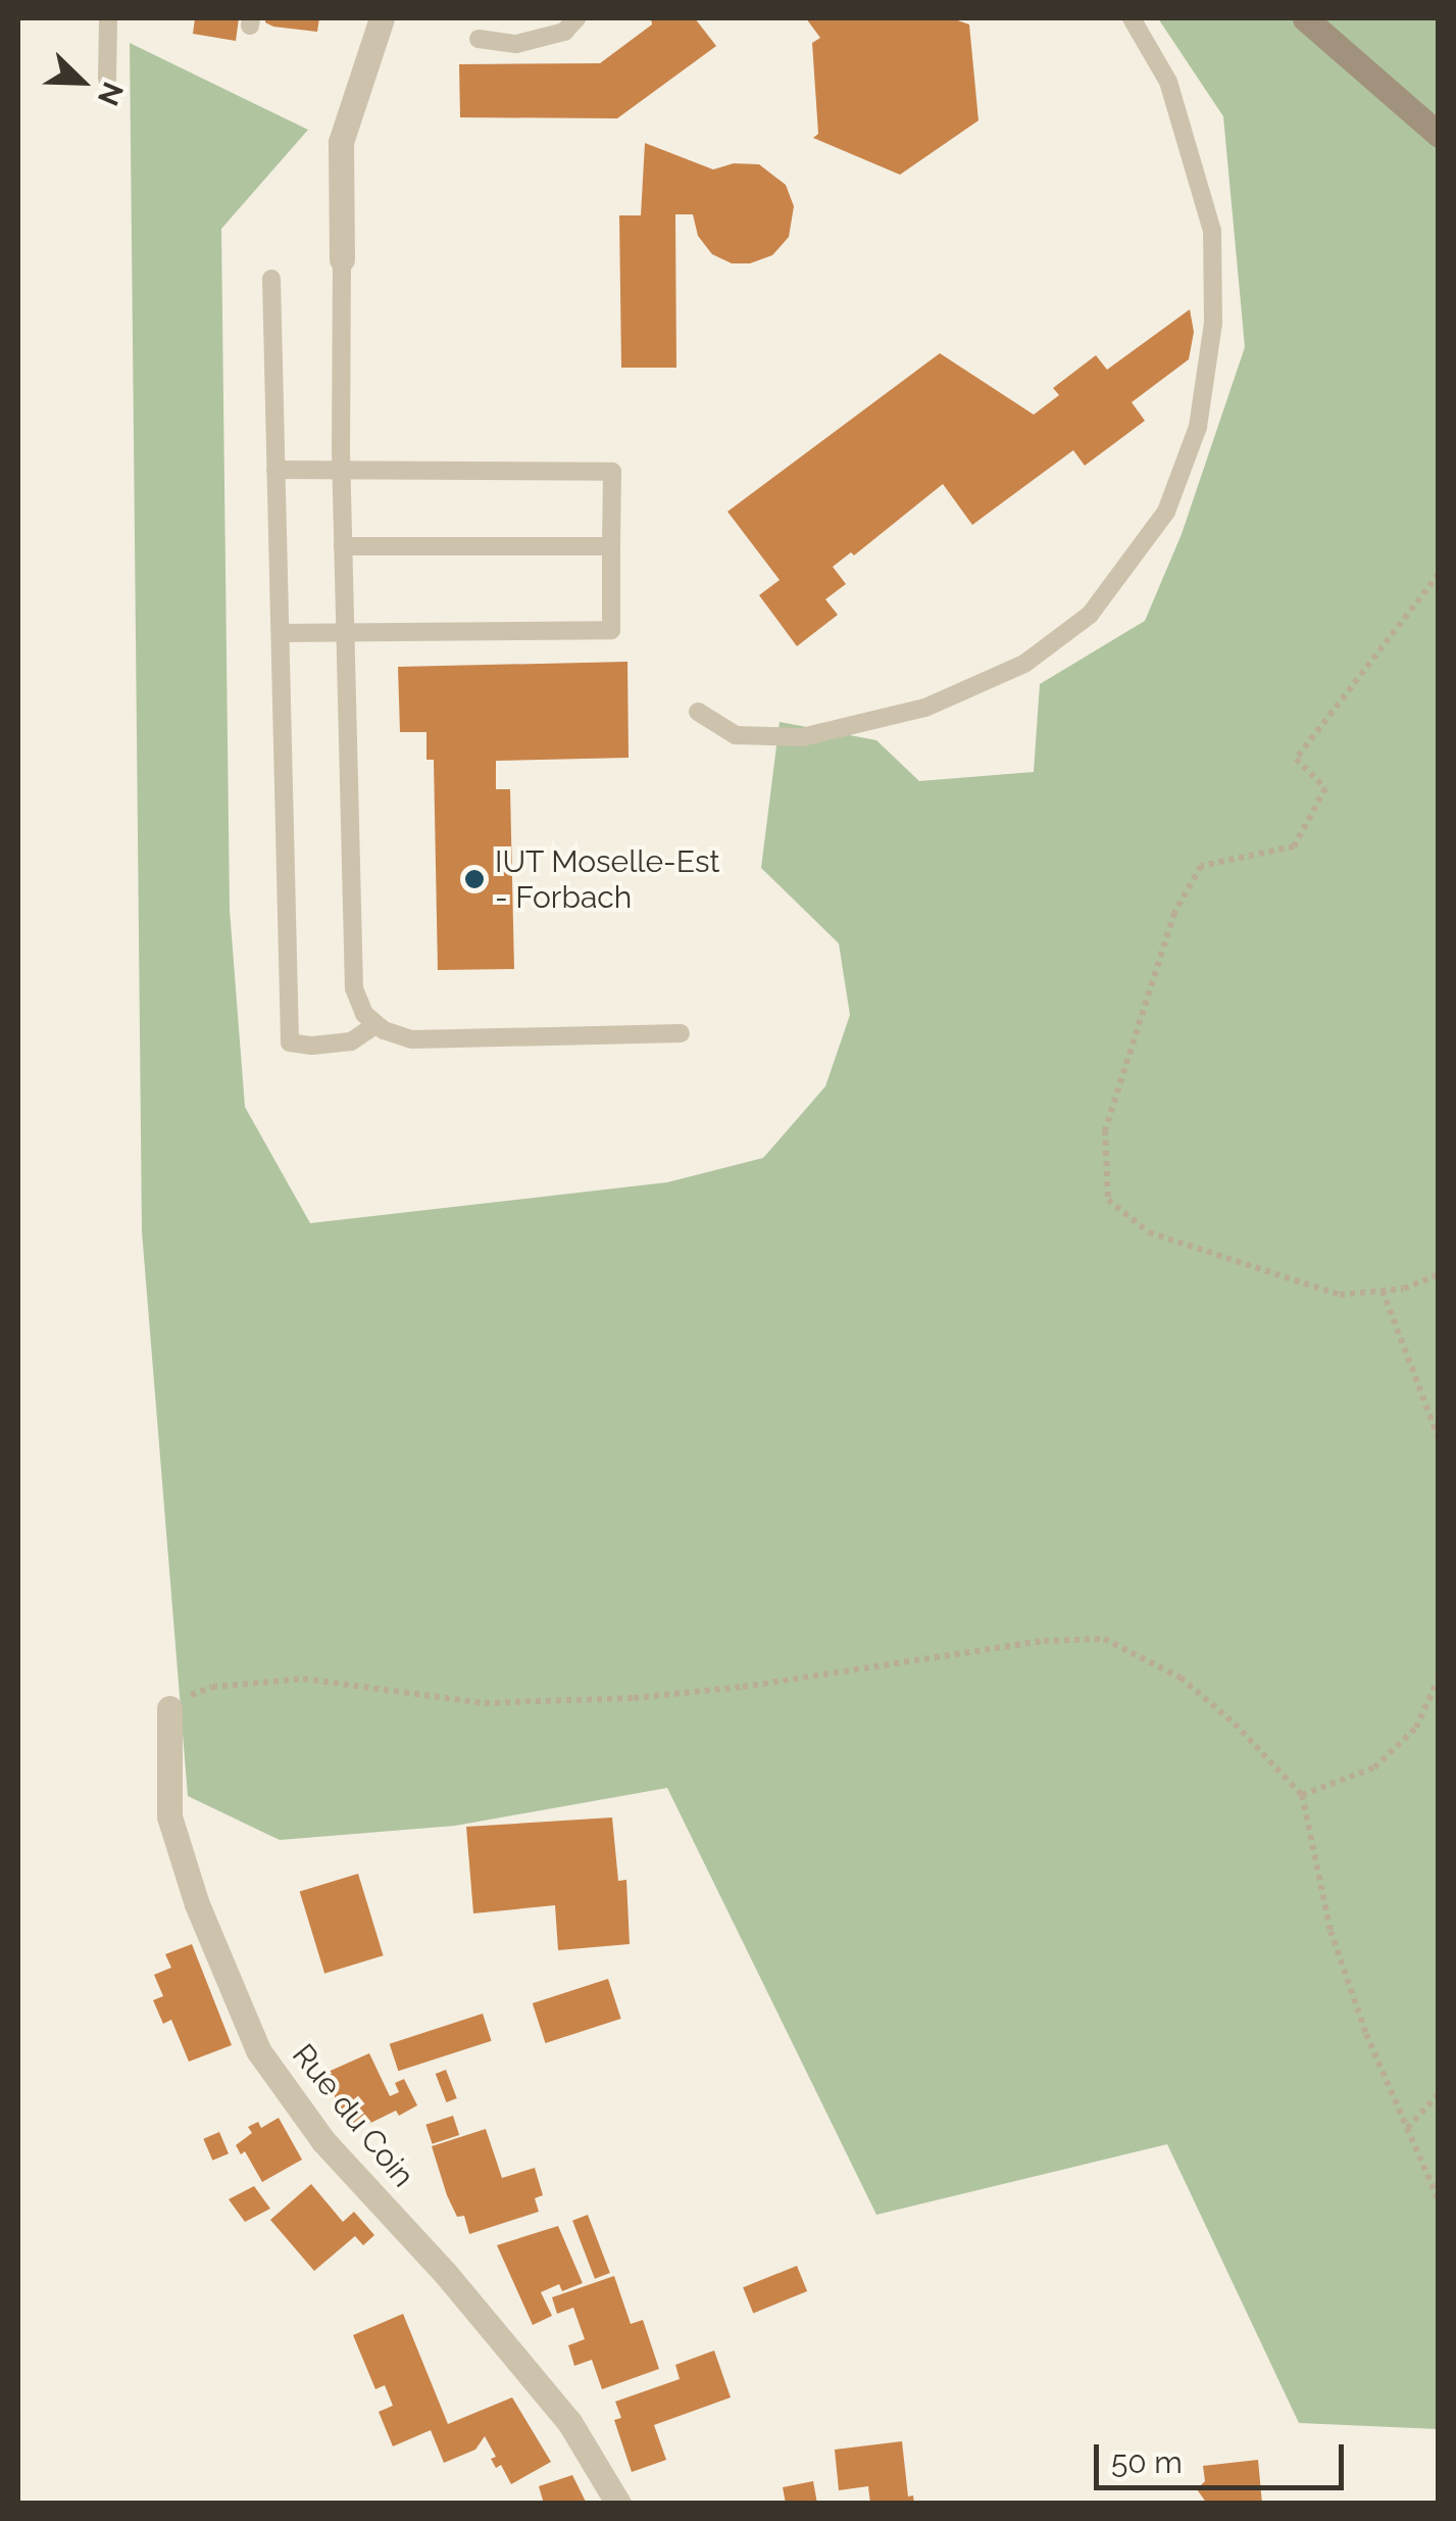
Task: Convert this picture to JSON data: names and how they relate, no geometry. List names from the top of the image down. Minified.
{"streets":{"street":["Rue du Coin"]},"places":["IUT Moselle-Est - Forbach"],"scale_bar":"50 m","north":"bottom right"}
